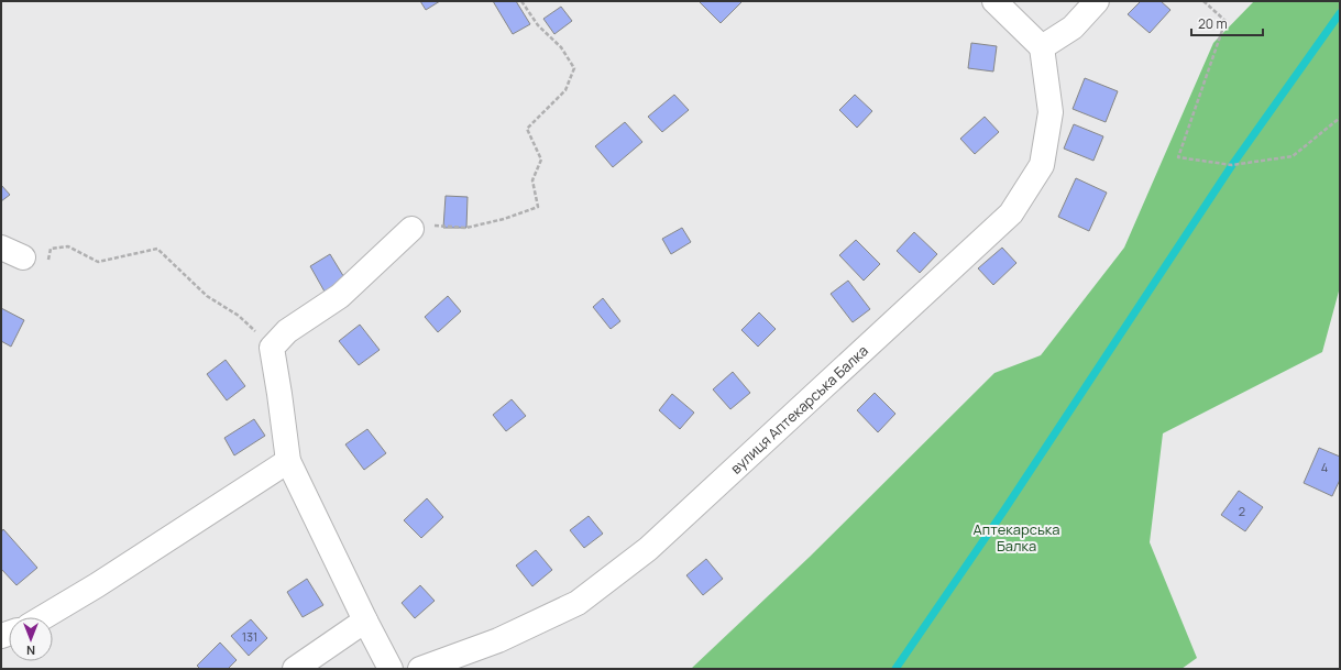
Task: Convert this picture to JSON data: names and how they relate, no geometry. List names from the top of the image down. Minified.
{"streets":{"street":["вулиця Аптекарська Балка"]},"parks":["Аптекарська Балка"],"house_numbers":["4","2","131"],"scale_bar":"20 m","north":"bottom"}
